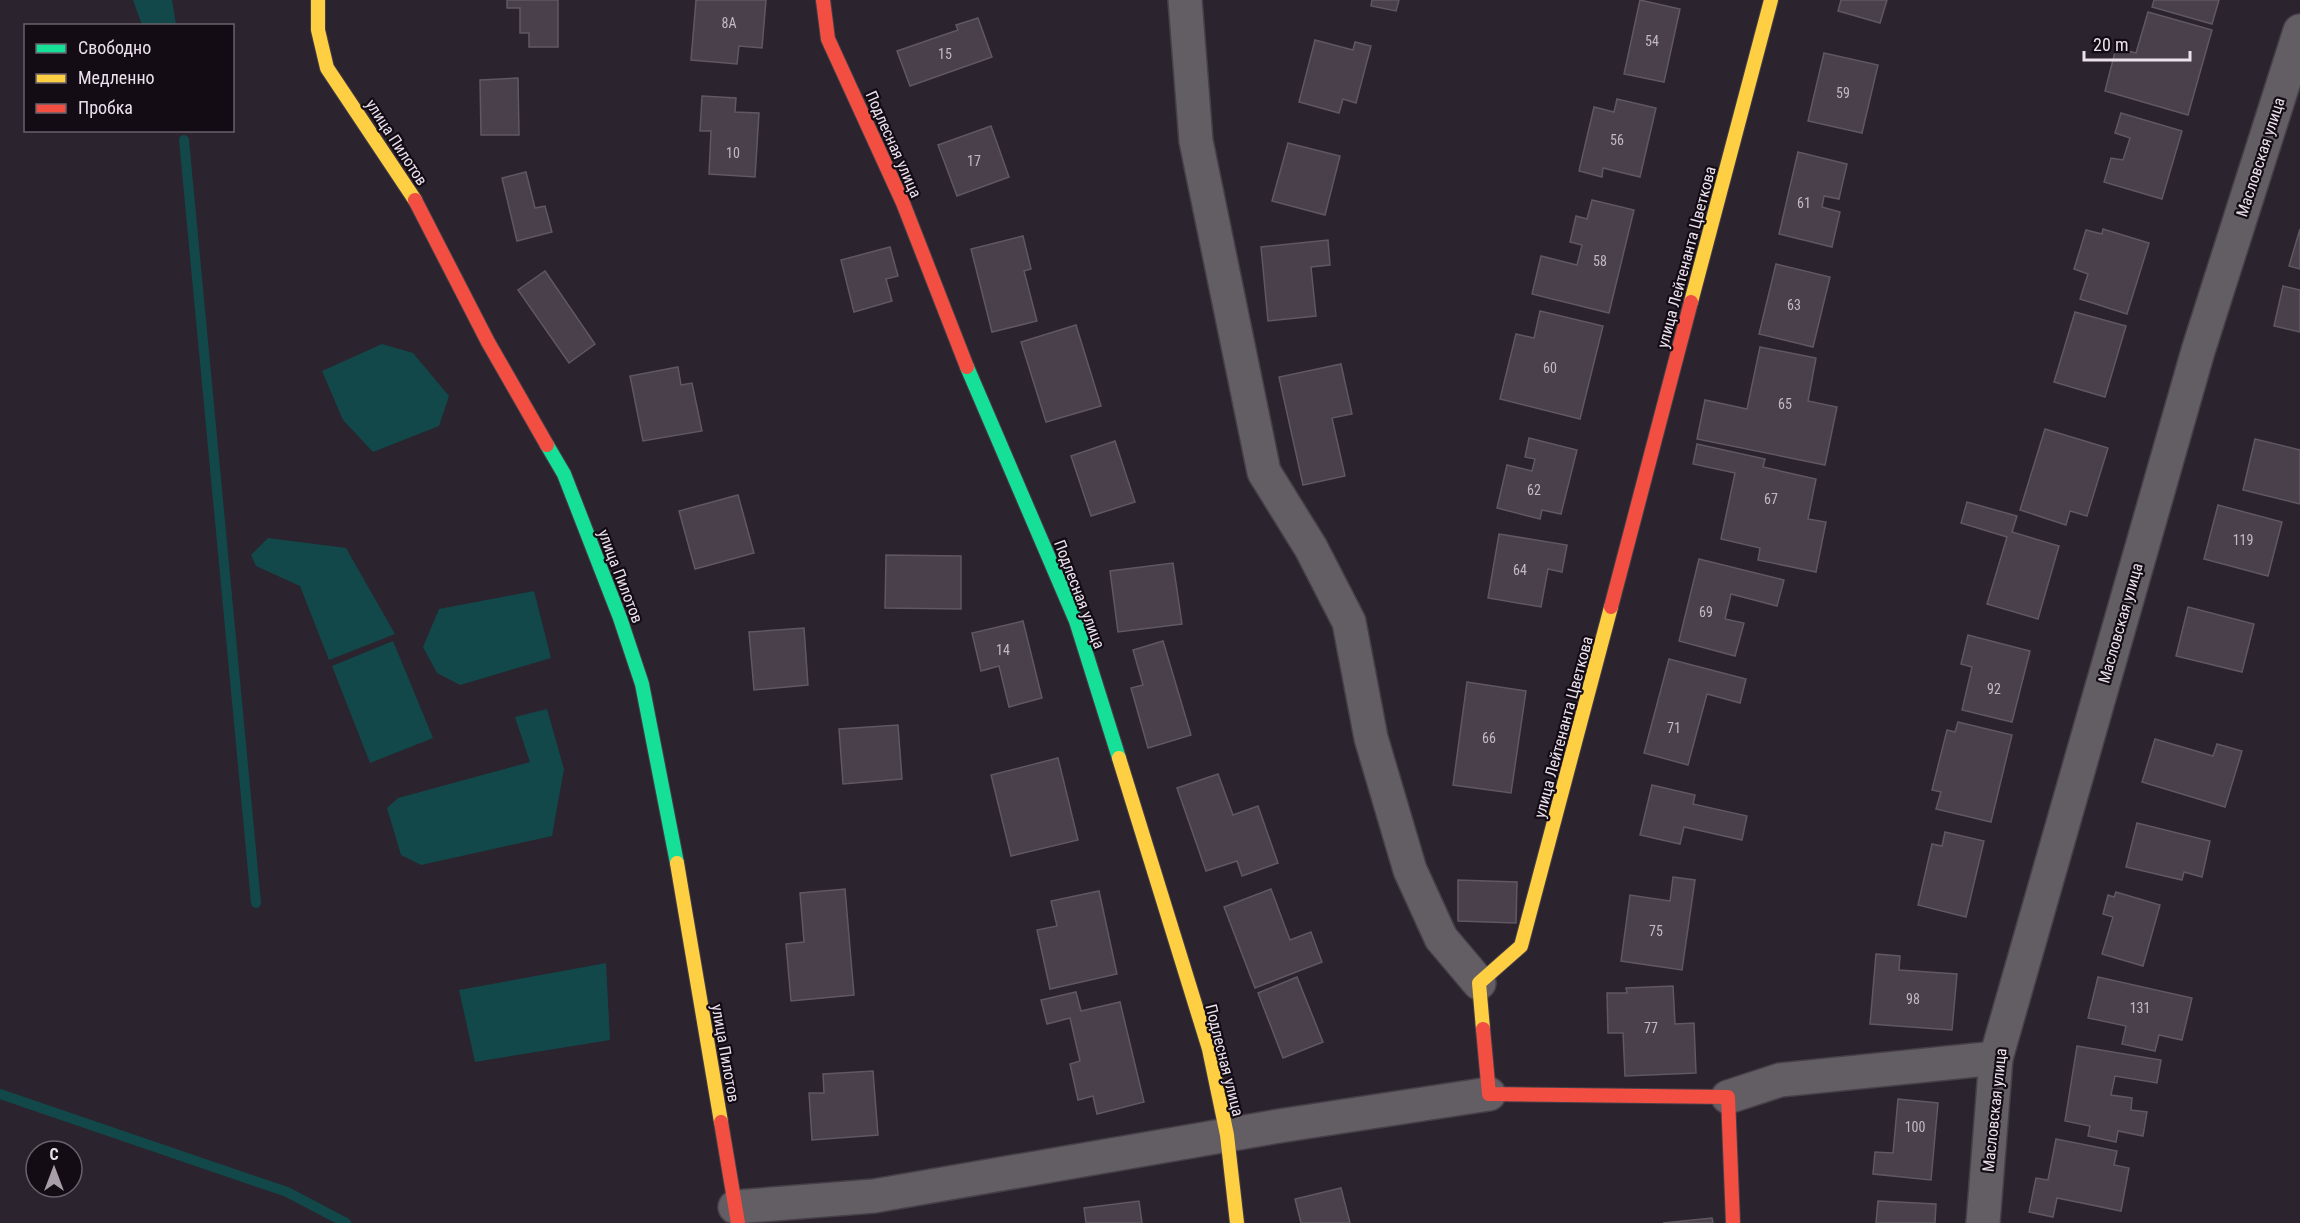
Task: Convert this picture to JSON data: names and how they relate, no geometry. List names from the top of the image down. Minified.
{"streets":{"street":["улица Пилотов","Подлесная улица","Масловская улица","улица Лейтенанта Цветкова"]},"house_numbers":["8А","54","15","59","56","10","17","61","58","63","60","65","62","67","119","64","69","14","92","71","66","75","98","131","77","100"],"legend":["Свободно","Медленно","Пробка"],"scale_bar":"20 m","north":"top"}
